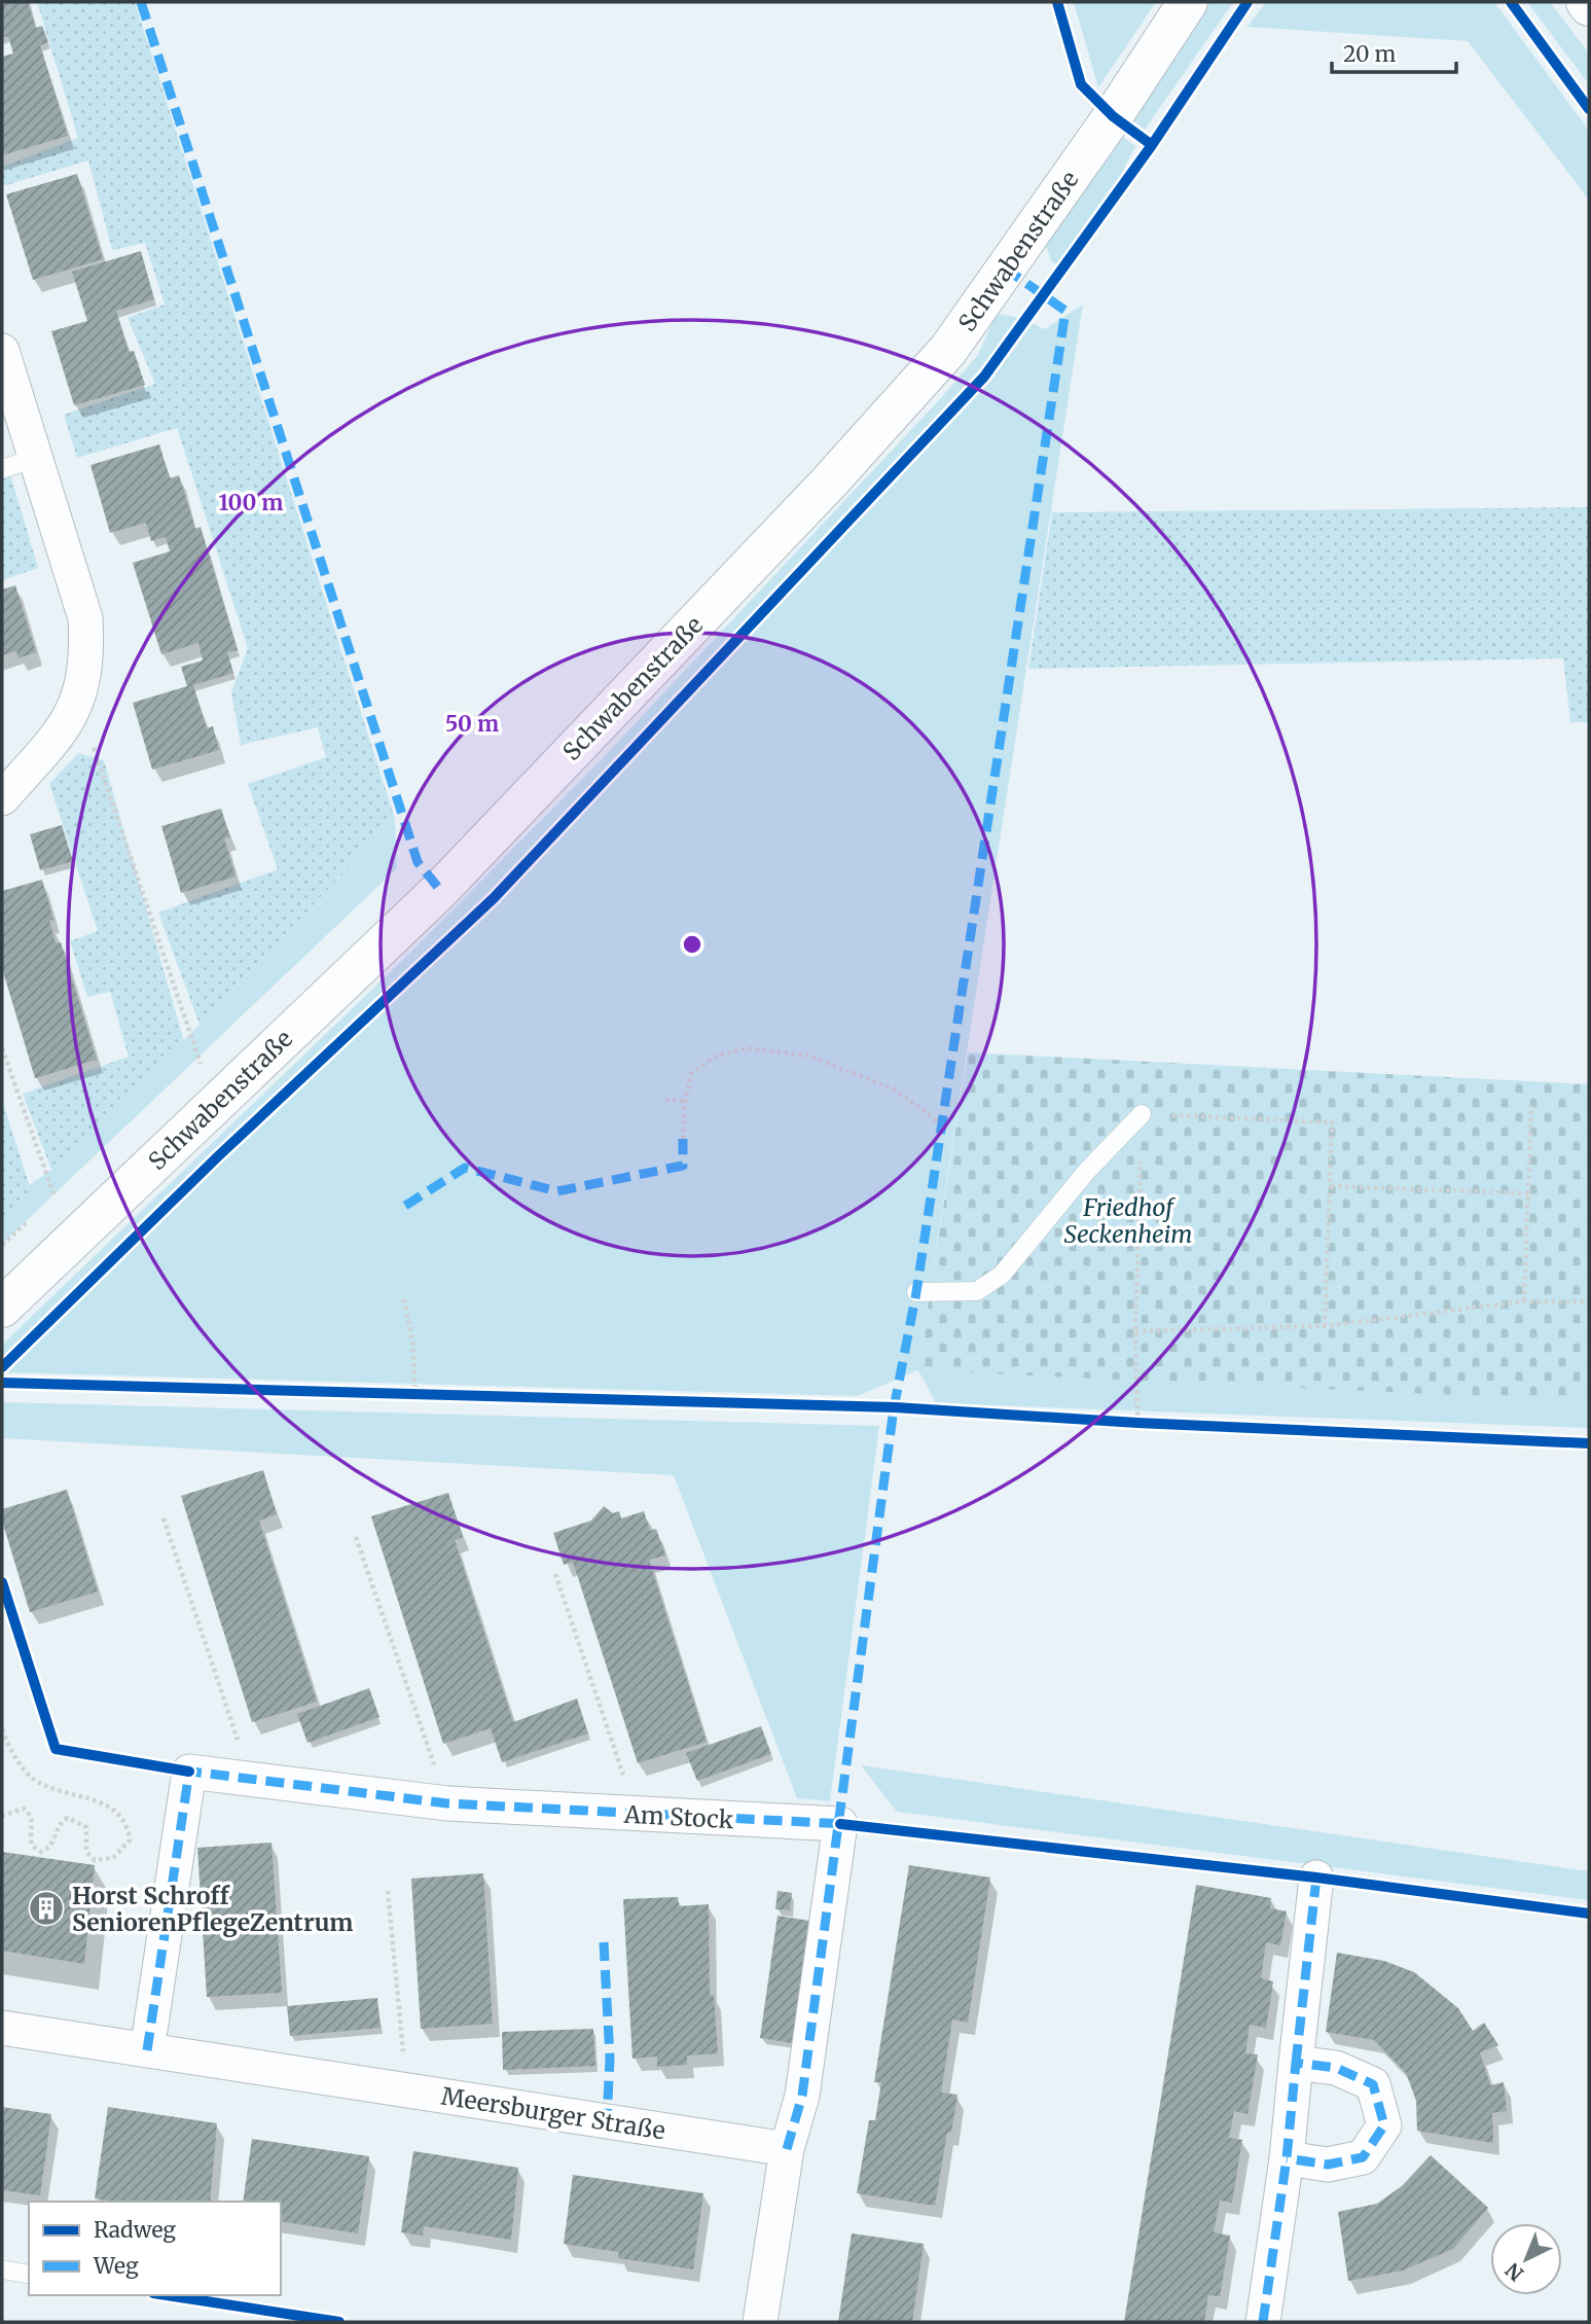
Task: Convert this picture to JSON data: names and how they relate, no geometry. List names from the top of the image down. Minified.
{"streets":{"street":["Schwabenstraße","Am Stock","Meersburger Straße"]},"crossings":[["Am Stock","Meersburger Straße"]],"parks":["Friedhof Seckenheim"],"places":{"building":["Horst Schroff SeniorenPflegeZentrum"]},"legend":["Radweg","Weg"],"scale_bar":"20 m","north":"bottom left","rings":["100 m","50 m"]}
